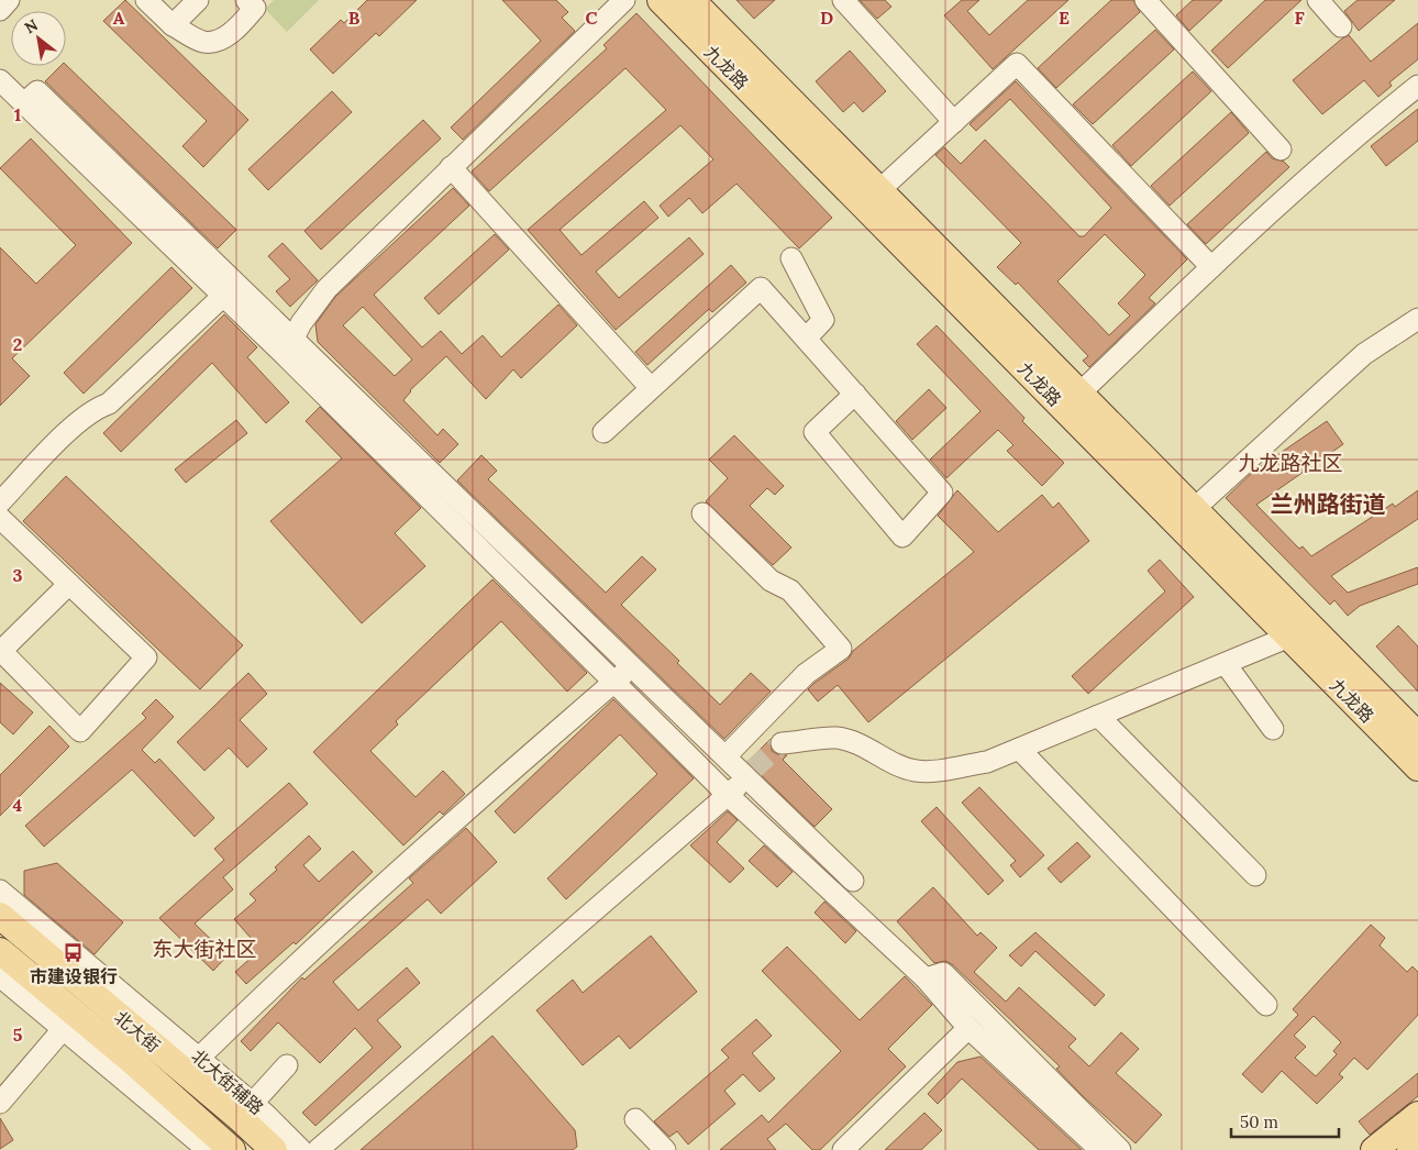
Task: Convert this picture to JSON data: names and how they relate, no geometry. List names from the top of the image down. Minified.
{"streets":{"main road":["九龙路","北大街"],"street":["北大街辅路"]},"crossings":[["北大街","北大街辅路"]],"districts":["九龙路社区","兰州路街道","东大街社区"],"places":{"bus stop":["市建设银行"]},"scale_bar":"50 m","north":"top left","grid":{"columns":["A","B","C","D","E","F"],"rows":["1","2","3","4","5"]}}
